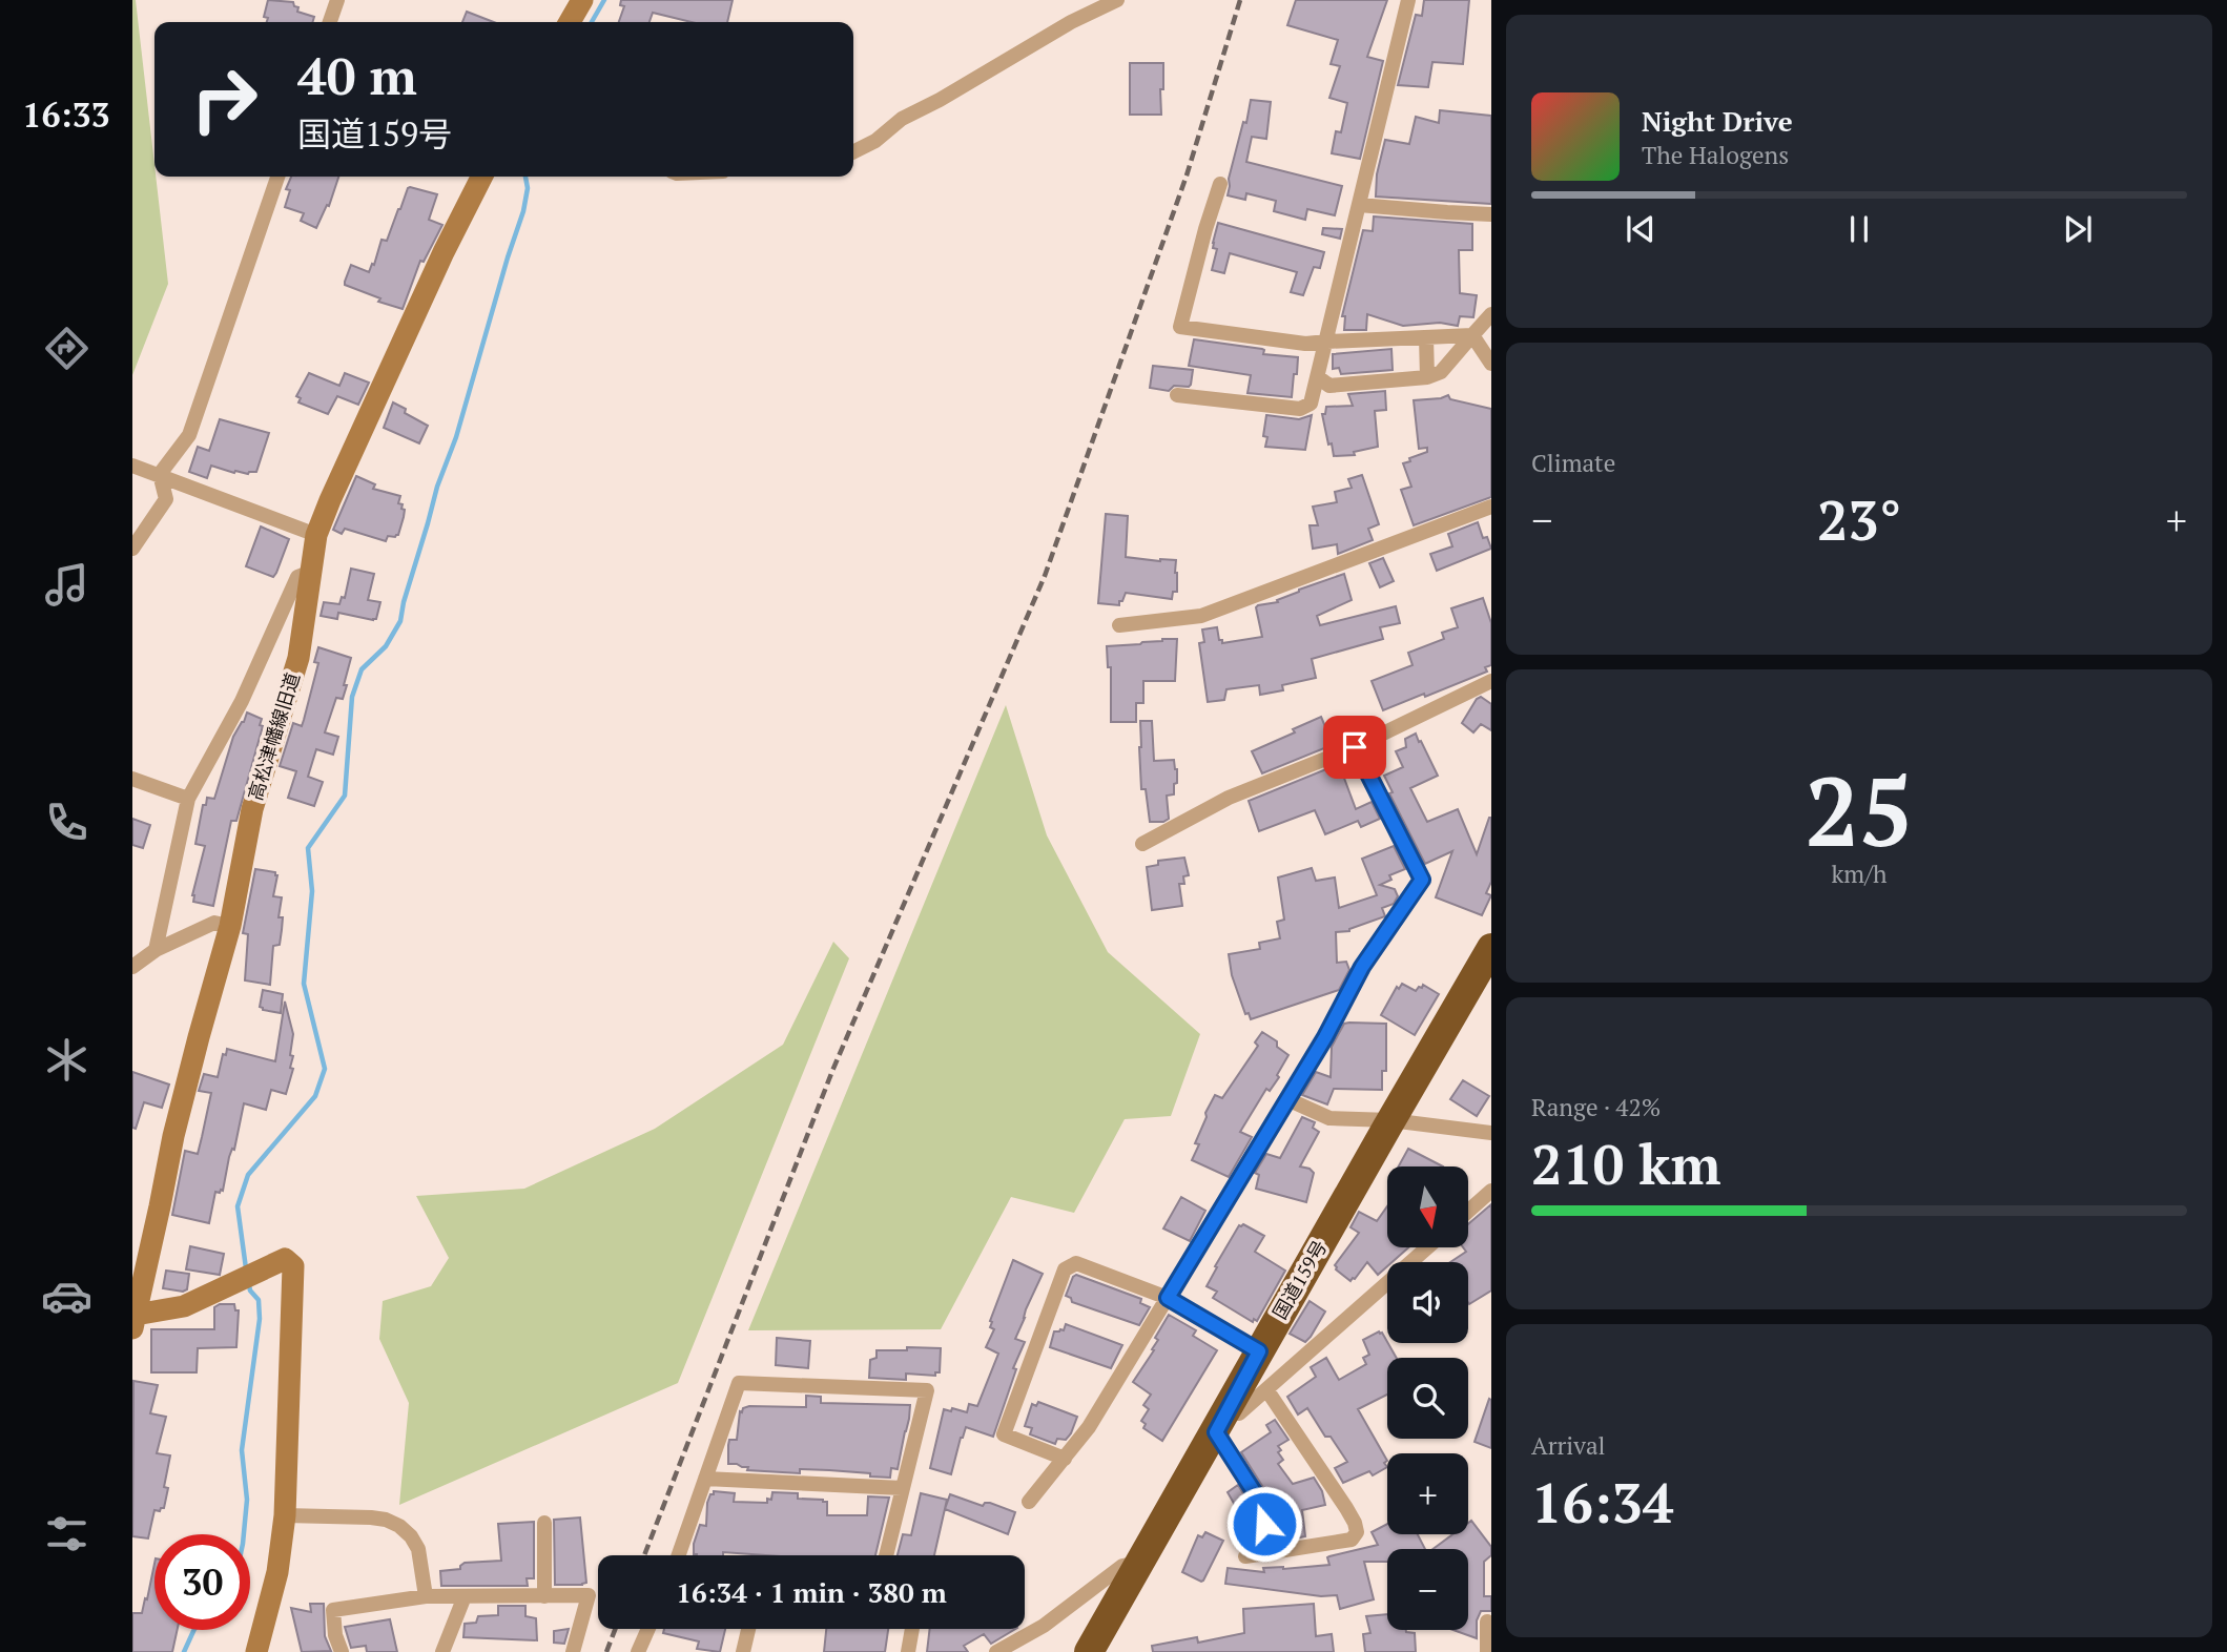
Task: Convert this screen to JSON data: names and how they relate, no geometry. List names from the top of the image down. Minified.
{"streets":{"highway":["国道159号"],"street":["高松津幡線旧道"]},"north":"bottom","page":{"tabs":"16:33","turn":["40 m","国道159号"],"song":["Night Drive","The Halogens"],"tile":["Climate",["25","km/h"],["Range · 42%","210 km"],["Arrival","16:34"]],"heat":["−","23°","+"],"map_buttons":["+","−"],"limit":"30","trip":"16:34 · 1 min · 380 m"}}
